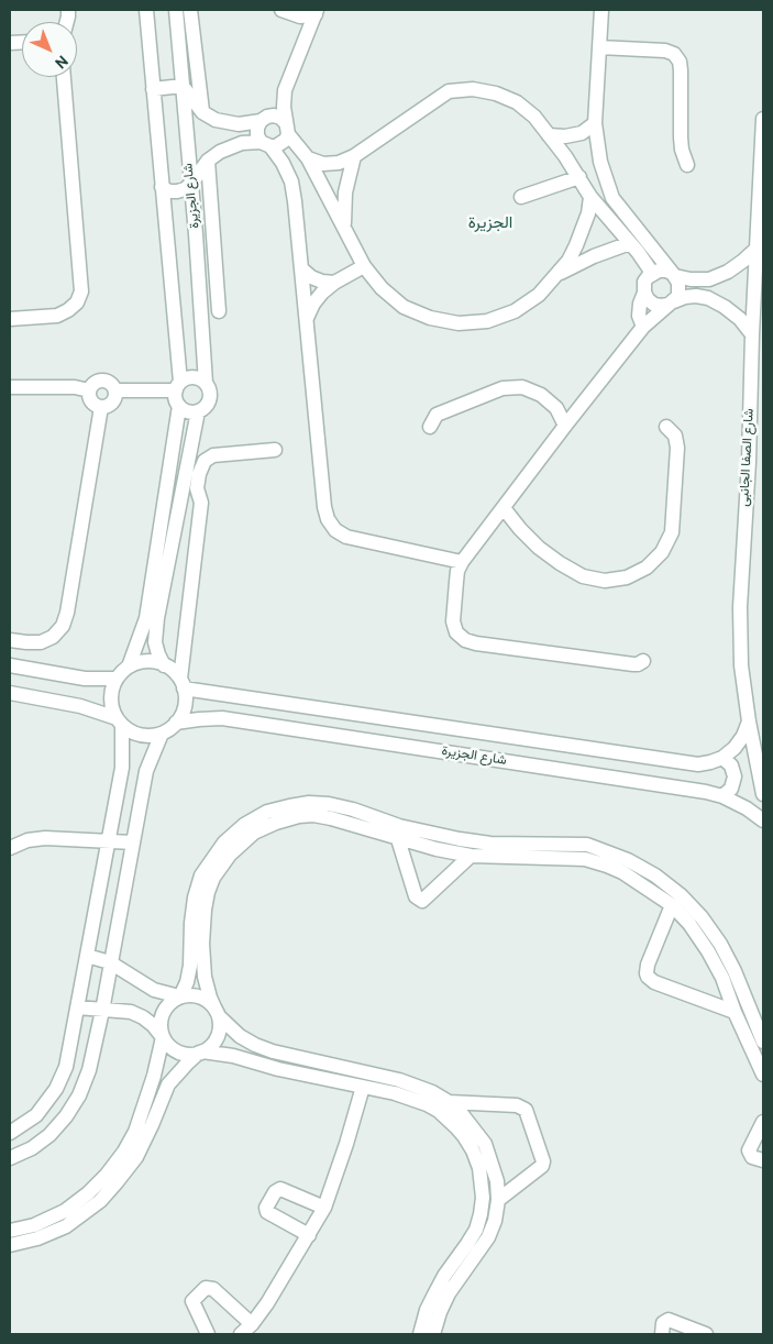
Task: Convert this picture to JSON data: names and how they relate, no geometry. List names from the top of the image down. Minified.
{"streets":{"street":["شارع الجزيرة","شارع الصفا الجانبى"]},"districts":["الجزيرة"],"north":"bottom right"}
